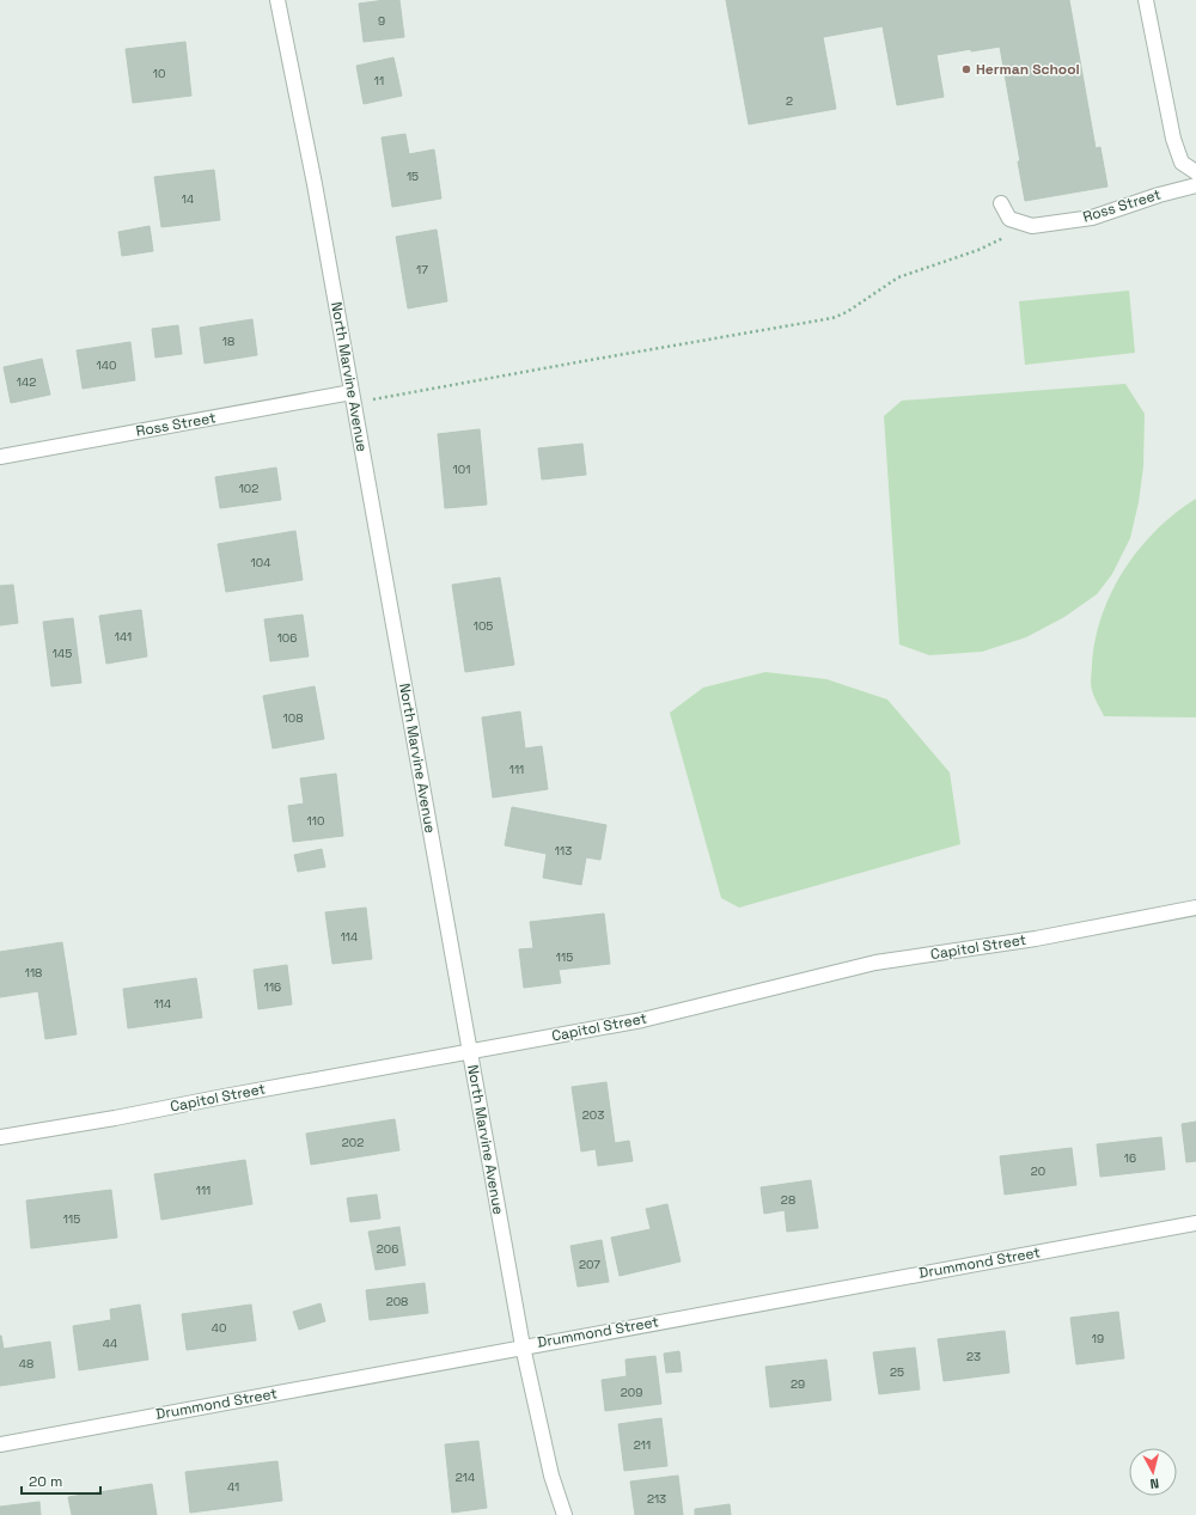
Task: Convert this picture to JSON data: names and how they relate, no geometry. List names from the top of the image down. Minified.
{"streets":{"street":["Ross Street","North Marvine Avenue","Capitol Street","Drummond Street"]},"crossings":[["Ross Street","North Marvine Avenue"],["North Marvine Avenue","Capitol Street"],["North Marvine Avenue","Drummond Street"]],"places":["Herman School"],"house_numbers":["9","10","11","2","15","14","17","18","140","142","101","102","104","105","141","106","145","108","111","110","113","114","115","118","116","114","203","202","16","20","111","28","115","206","207","208","40","19","44","23","48","25","29","209","211","214","41","213"],"scale_bar":"20 m","north":"bottom"}
